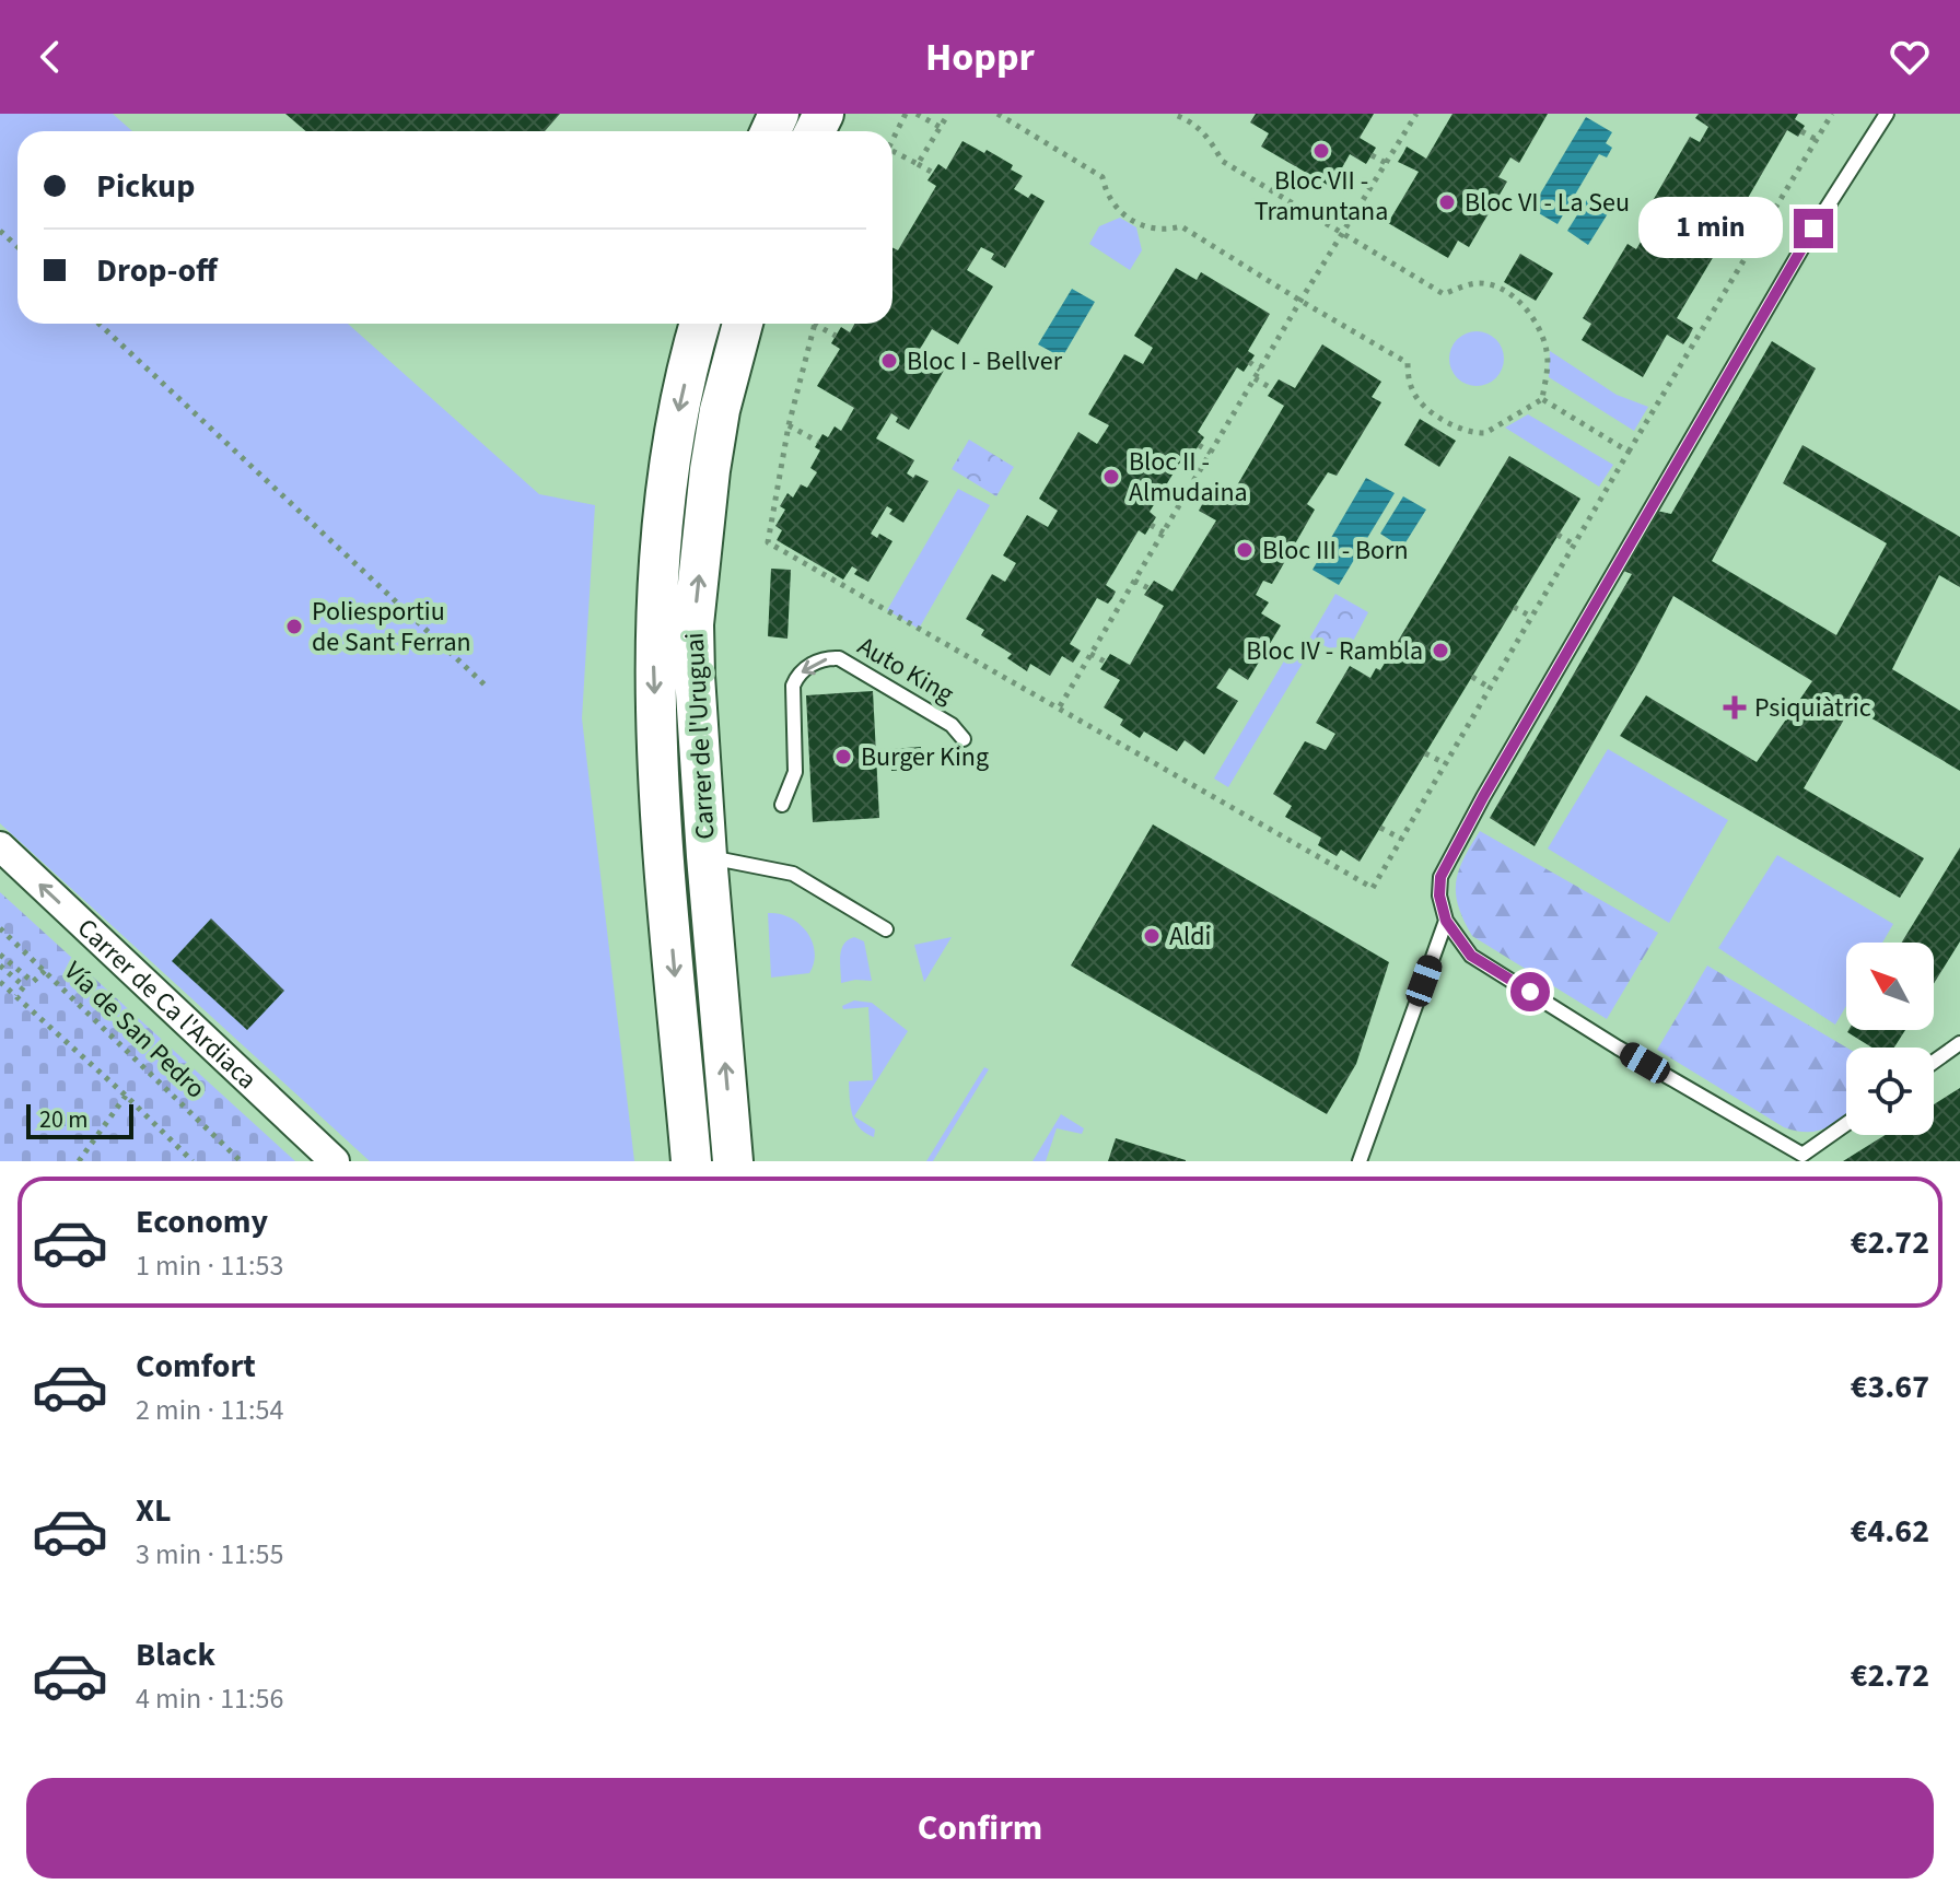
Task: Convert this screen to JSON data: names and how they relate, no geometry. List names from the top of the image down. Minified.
{"streets":{"street":["Carrer de l'Uruguai","Carrer de Ca l'Ardiaca"],"lane":["Auto King"],"path":["Vía de San Pedro"]},"one_way":["Carrer de Ca l'Ardiaca"],"places":{"other":["Bloc VII - Tramuntana","Bloc VI - La Seu","Bloc I - Bellver","Bloc II - Almudaina","Bloc III - Born","Poliesportiu de Sant Ferran","Bloc IV - Rambla","Burger King","Aldi"],"health":["Psiquiàtric"]},"scale_bar":"20 m","north":"top left","page":{"header":"Hoppr","banner":["Pickup","Drop-off"],"bubble":"1 min","scale":"20 m","list":[{"name":"Economy","note":"1 min · 11:53","value":"€2.72"},{"name":"Comfort","note":"2 min · 11:54","value":"€3.67"},{"name":"XL","note":"3 min · 11:55","value":"€4.62"},{"name":"Black","note":"4 min · 11:56","value":"€2.72"}],"buttons":"Confirm"}}
